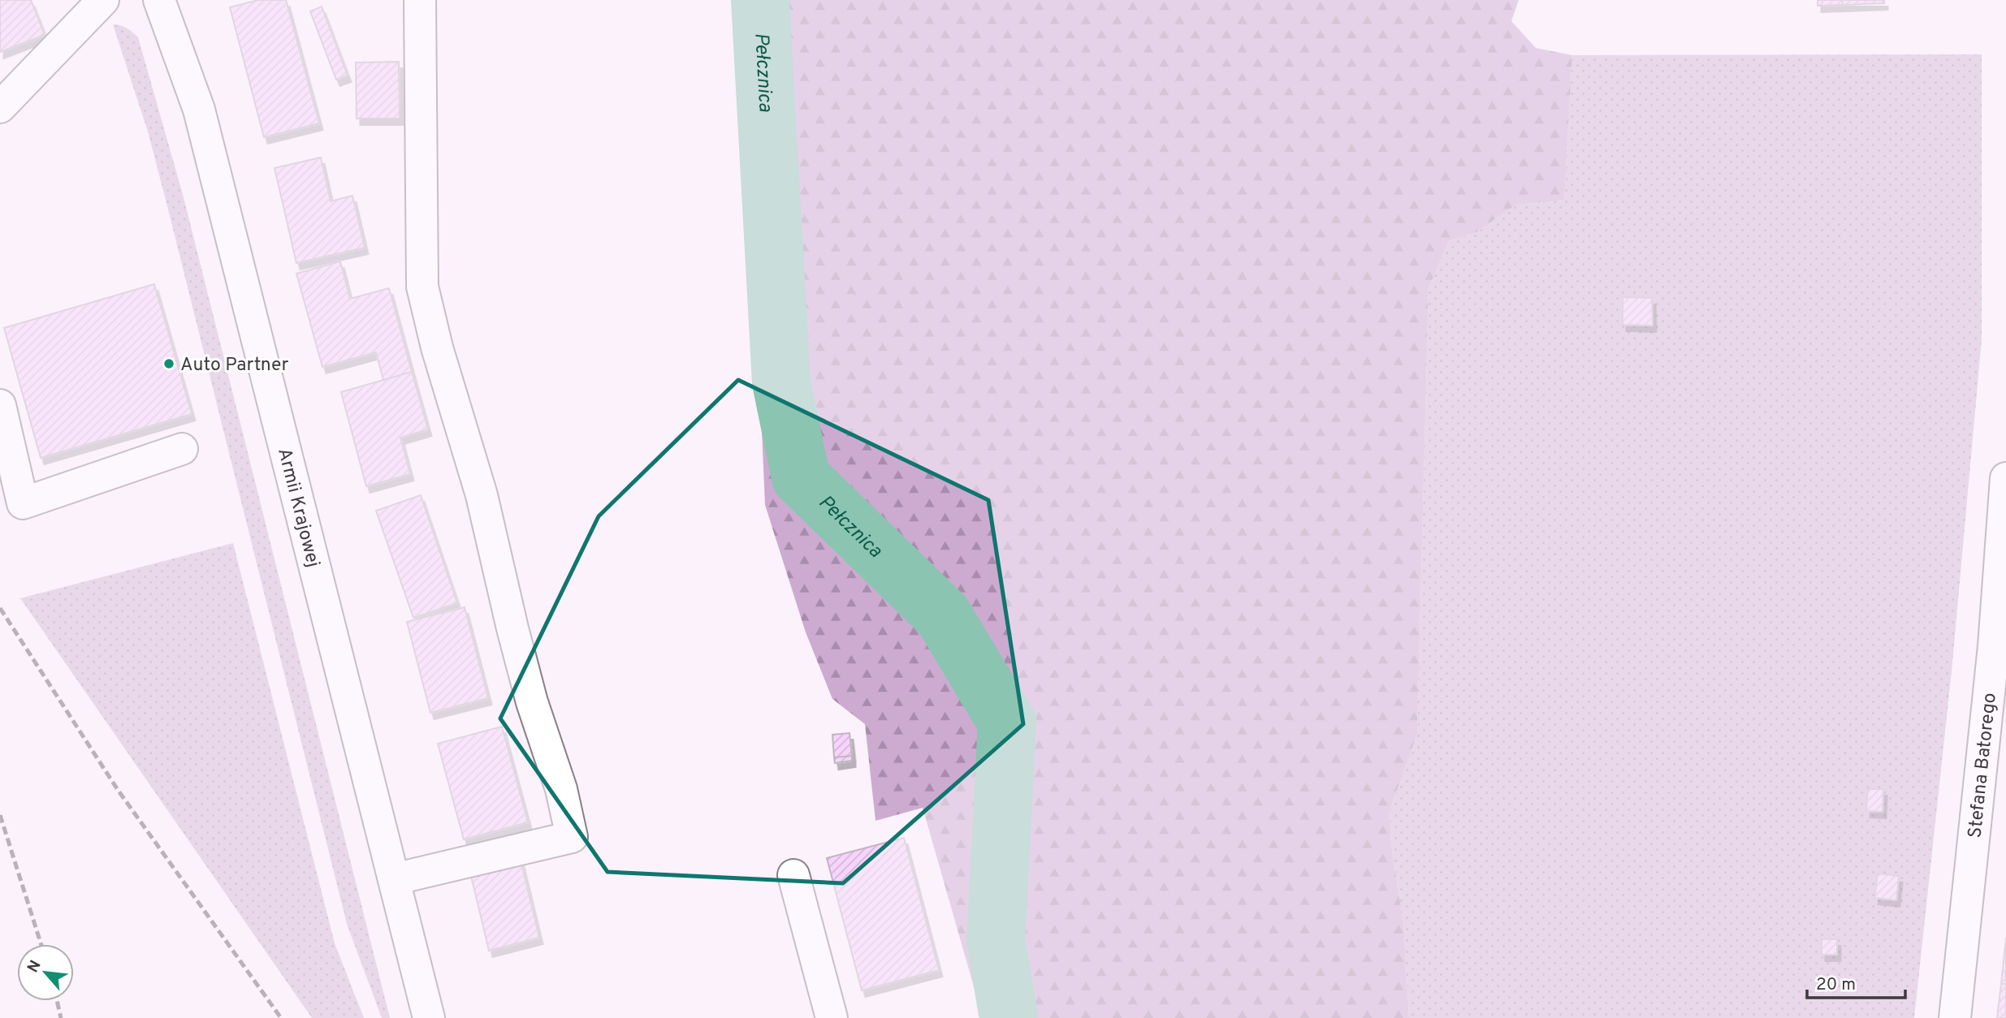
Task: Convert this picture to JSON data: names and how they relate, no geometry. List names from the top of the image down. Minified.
{"streets":{"main road":["Armii Krajowej","Stefana Batorego"]},"water":["Pełcznica"],"places":["Auto Partner"],"scale_bar":"20 m","north":"top left"}
